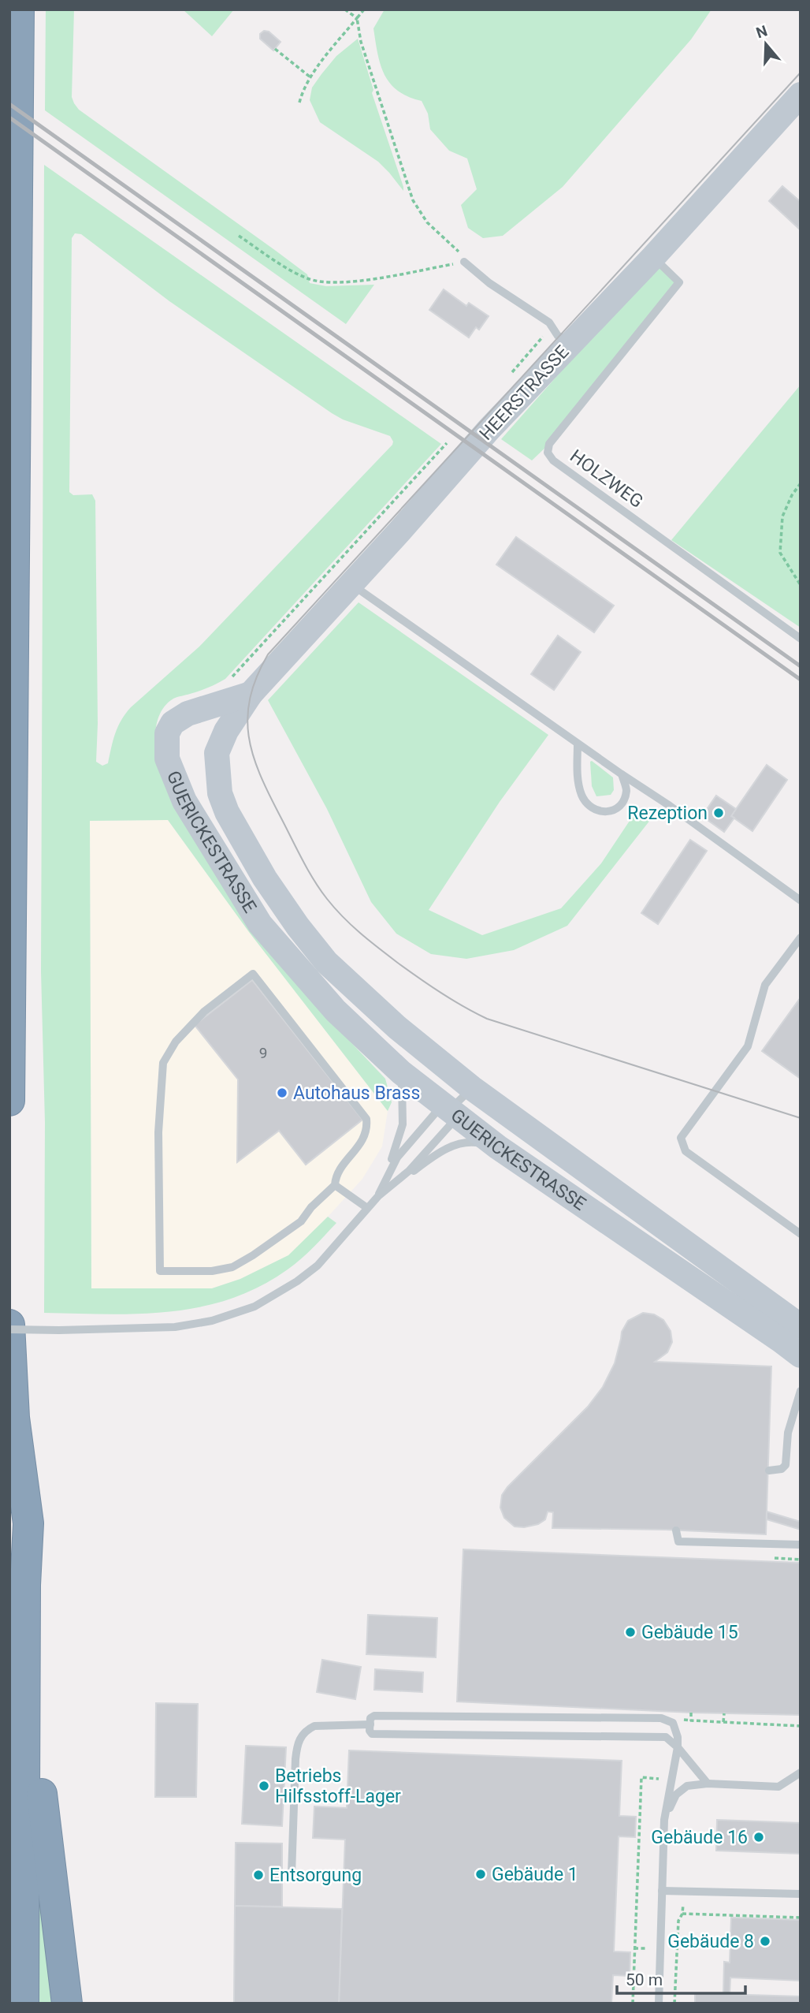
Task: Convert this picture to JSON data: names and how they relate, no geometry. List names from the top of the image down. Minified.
{"streets":{"main road":["HEERSTRASSE","GUERICKESTRASSE"],"lane":["HOLZWEG"]},"crossings":[["HEERSTRASSE","HOLZWEG"],["HEERSTRASSE","GUERICKESTRASSE"]],"places":["Rezeption","Autohaus Brass","Gebäude 15","Betriebs Hilfsstoff-Lager","Gebäude 16","Gebäude 1","Entsorgung","Gebäude 8"],"house_numbers":["9"],"scale_bar":"50 m","north":"top"}
